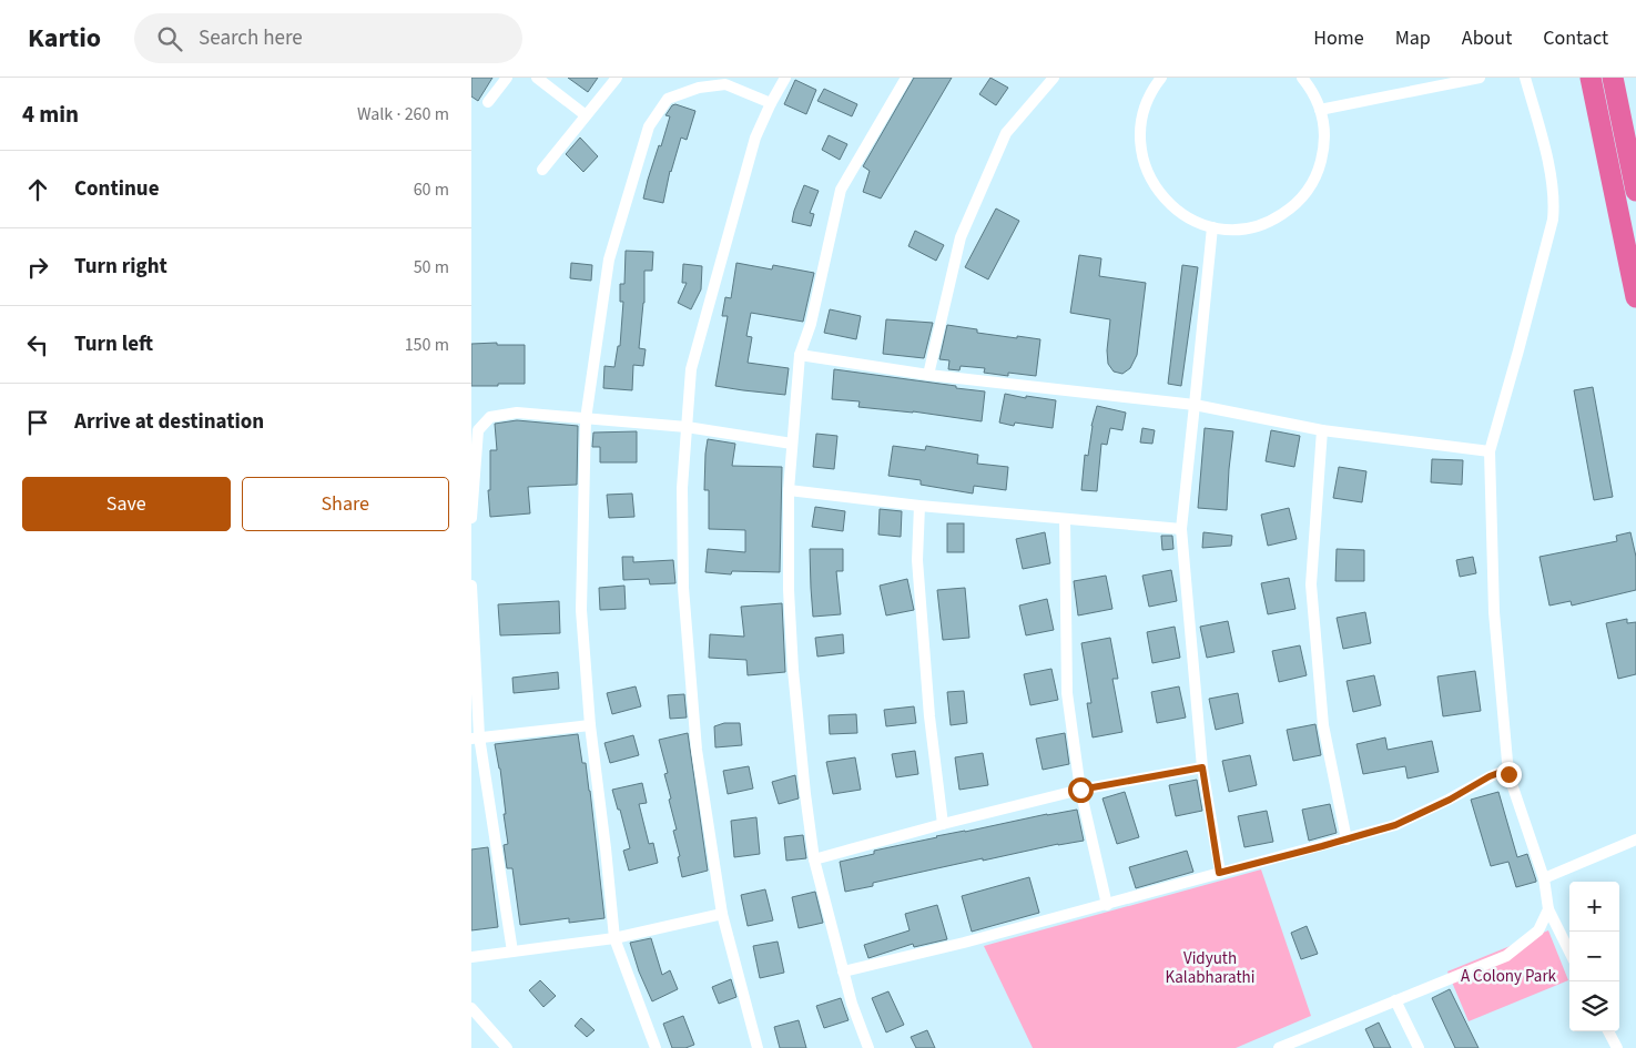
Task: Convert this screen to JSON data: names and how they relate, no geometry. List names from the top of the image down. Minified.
{"parks":["Vidyuth Kalabharathi","A Colony Park"],"page":{"header":"Kartio","search":"Search here","nav":["Home","Map","About","Contact"],"heading":["4 min","Walk · 260 m"],"list":[["Continue","60 m"],["Turn right","50 m"],["Turn left","150 m"],"Arrive at destination"],"buttons":["Save","Share"],"map_buttons":["+","−"]}}
